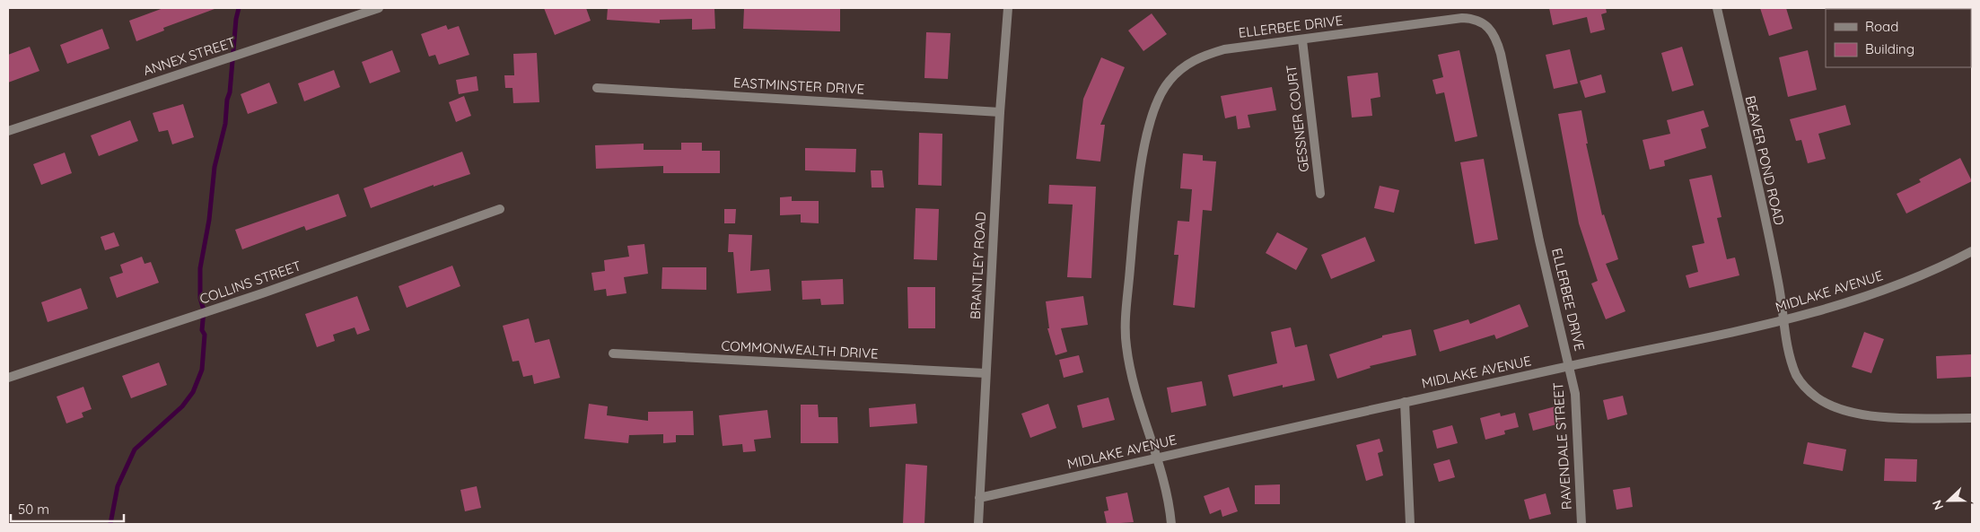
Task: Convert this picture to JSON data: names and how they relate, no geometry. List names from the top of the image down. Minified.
{"streets":{"street":["ELLERBEE DRIVE","ANNEX STREET","EASTMINSTER DRIVE","GESSNER COURT","BEAVER POND ROAD","BRANTLEY ROAD","COLLINS STREET","MIDLAKE AVENUE","COMMONWEALTH DRIVE","RAVENDALE STREET"]},"crossings":[["ELLERBEE DRIVE","GESSNER COURT"],["ELLERBEE DRIVE","MIDLAKE AVENUE"],["ELLERBEE DRIVE","RAVENDALE STREET"],["EASTMINSTER DRIVE","BRANTLEY ROAD"],["BEAVER POND ROAD","MIDLAKE AVENUE"],["BRANTLEY ROAD","MIDLAKE AVENUE"],["BRANTLEY ROAD","COMMONWEALTH DRIVE"],["MIDLAKE AVENUE","RAVENDALE STREET"]],"legend":["Road","Building"],"scale_bar":"50 m","north":"left"}
